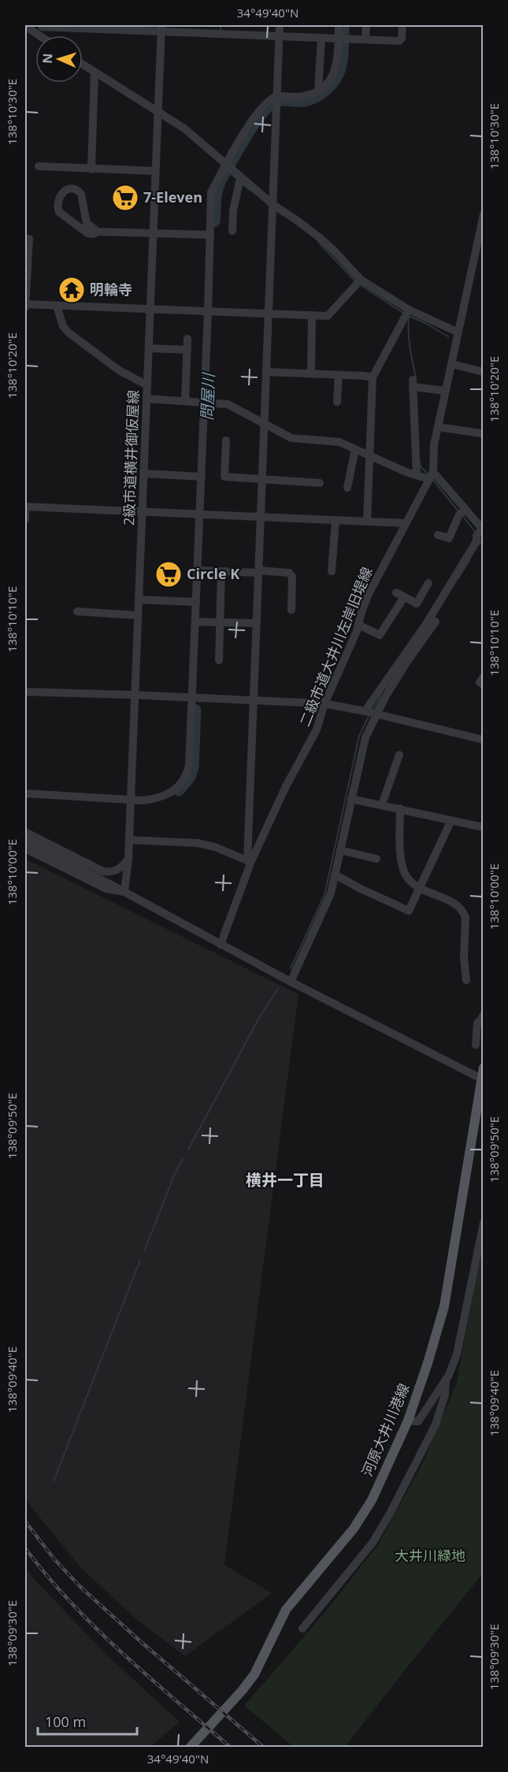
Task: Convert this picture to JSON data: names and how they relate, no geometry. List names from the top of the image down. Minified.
{"streets":{"main road":["河原大井川港線"],"street":["2級市道横井御仮屋線","二級市道大井川左岸旧堤線"]},"districts":["横井一丁目"],"water":["問屋川"],"parks":["大井川緑地"],"places":{"supermarket":["7-Eleven","Circle K"],"temple":["明輪寺"]},"scale_bar":"100 m","north":"left","coordinates":["34°49'40\"N","138°10'30\"E","138°10'20\"E","138°10'10\"E","138°10'00\"E","138°09'50\"E","138°09'40\"E","138°09'30\"E"]}
